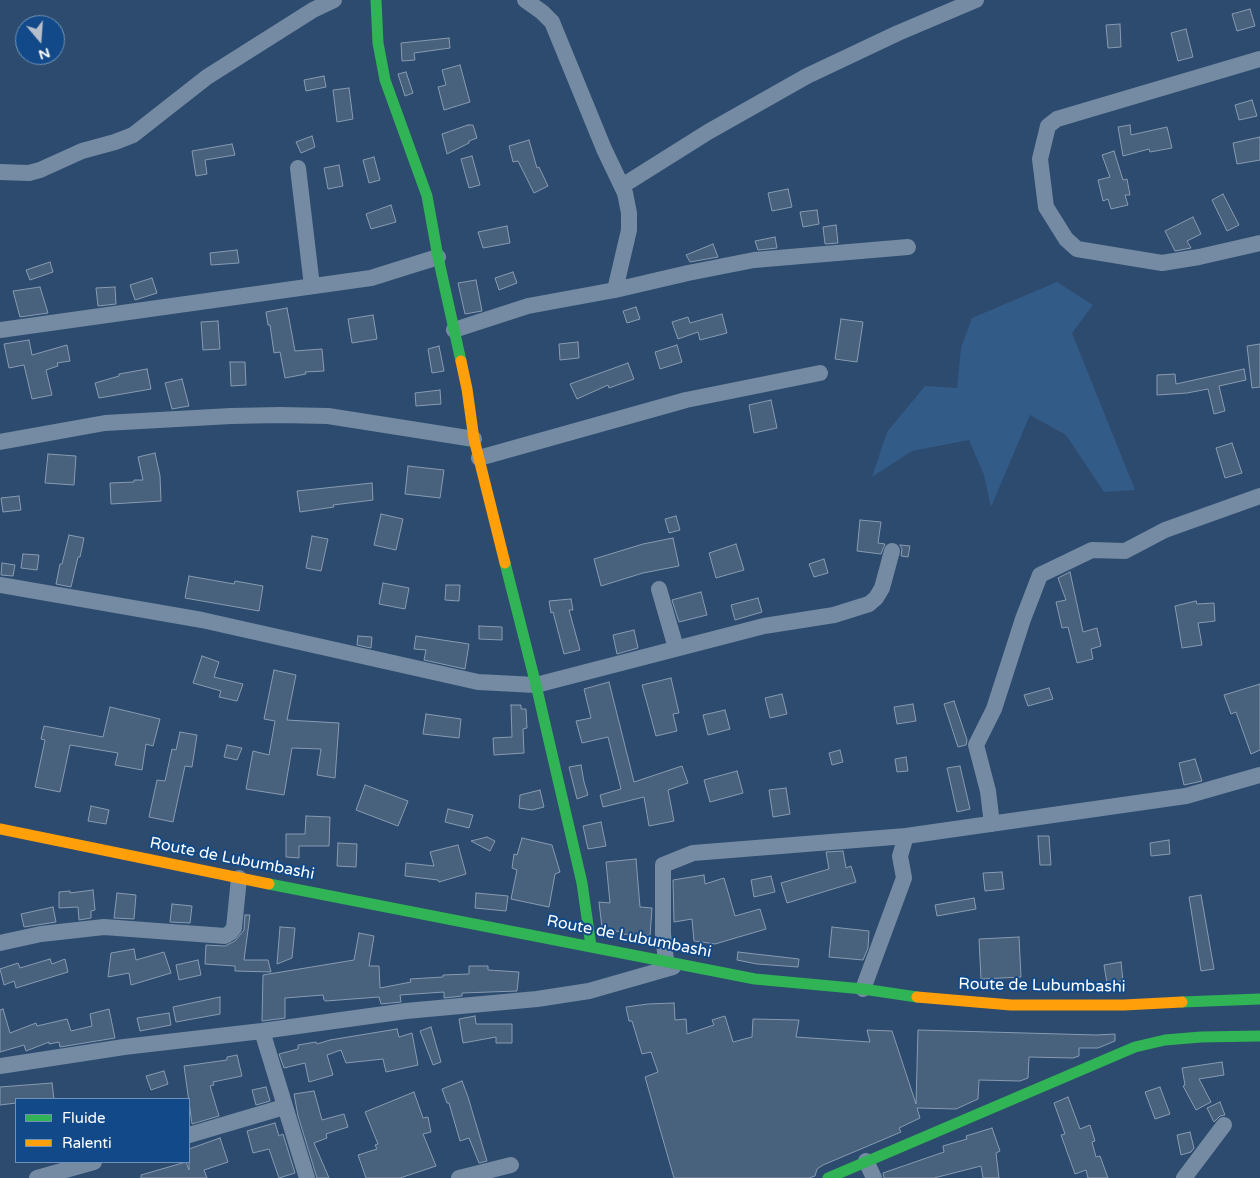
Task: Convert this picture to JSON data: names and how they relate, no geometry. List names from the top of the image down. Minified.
{"streets":{"main road":["Route de Lubumbashi"]},"legend":["Fluide","Ralenti"],"north":"bottom"}
